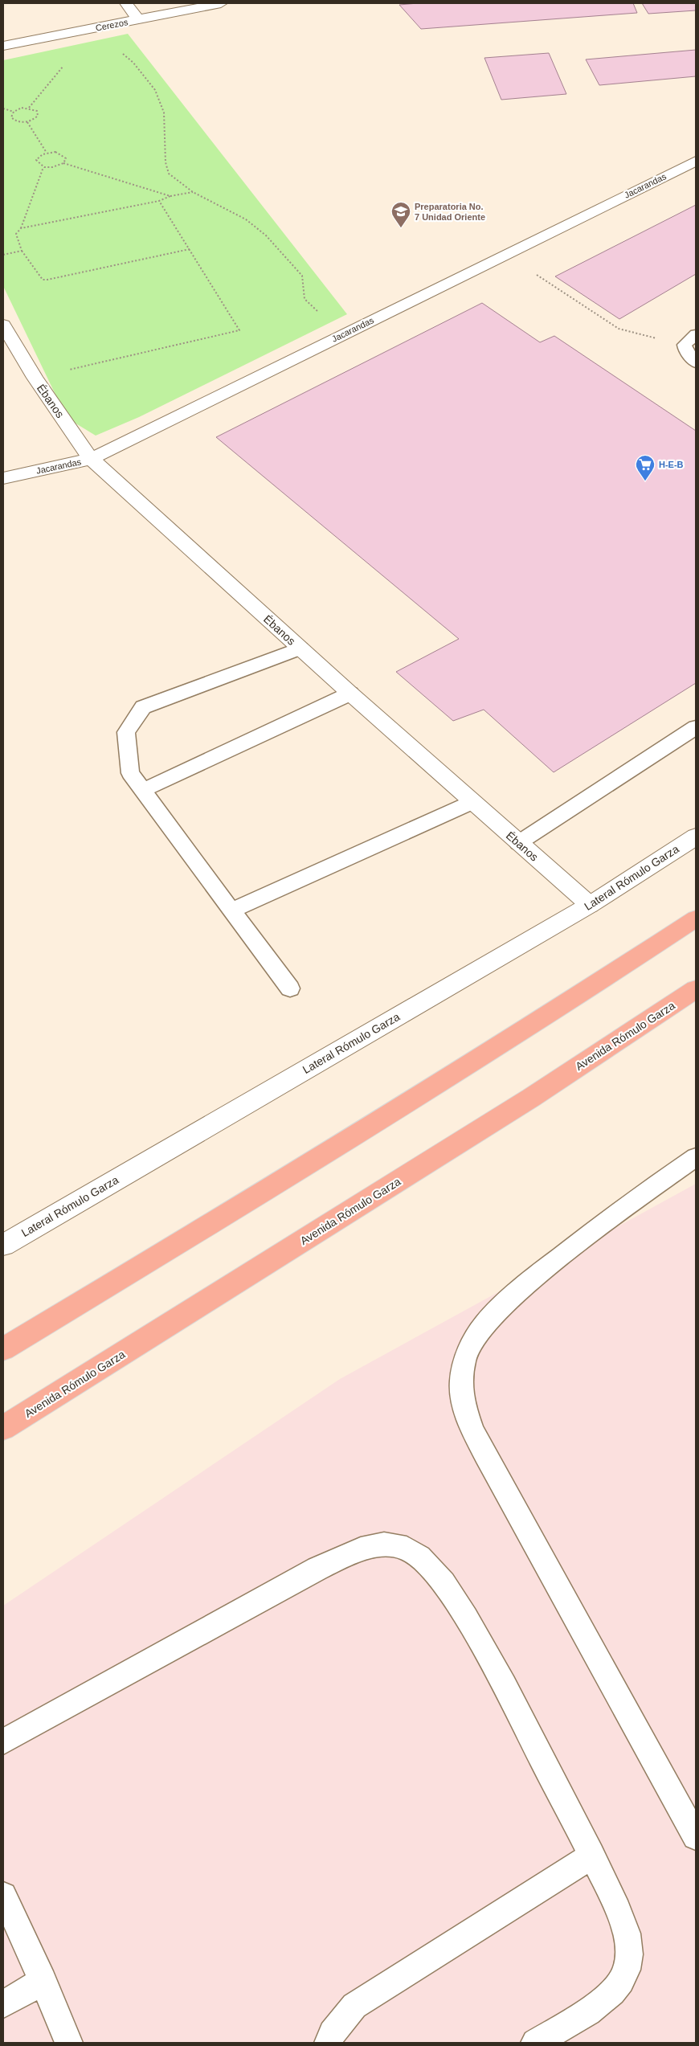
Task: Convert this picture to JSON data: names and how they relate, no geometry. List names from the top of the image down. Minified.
{"streets":{"main road":["Avenida Rómulo Garza"],"street":["Cerezos","Jacarandas","Ébanos","Lateral Rómulo Garza"]},"crossings":[["Jacarandas","Ébanos"],["Ébanos","Lateral Rómulo Garza"]],"places":{"school or university":["Preparatoria No. 7 Unidad Oriente"],"supermarket":["H-E-B"]}}
